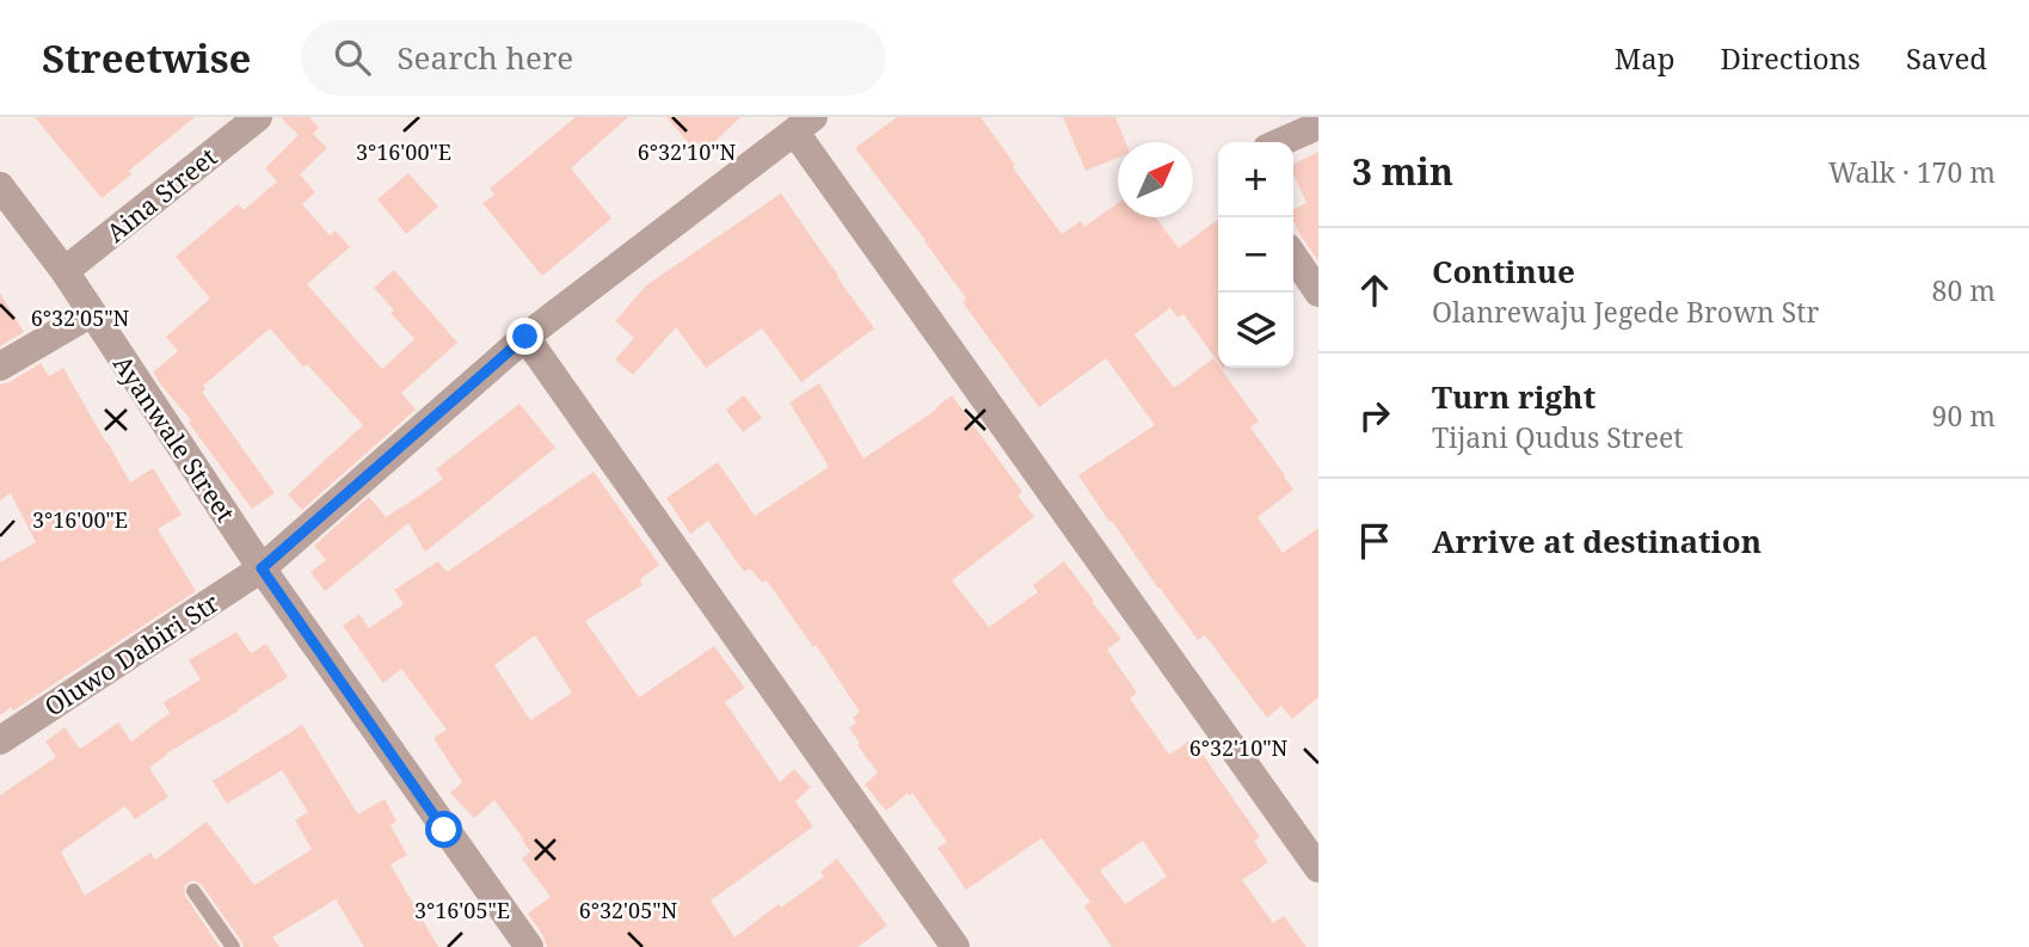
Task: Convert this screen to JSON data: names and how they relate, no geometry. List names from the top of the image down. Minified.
{"streets":{"street":["Aina Street","Ayanwale Street","Oluwo Dabiri Str"]},"crossings":[["Aina Street","Ayanwale Street"],["Ayanwale Street","Oluwo Dabiri Str"]],"north":"top right","page":{"header":"Streetwise","search":"Search here","nav":["Map","Directions","Saved"],"heading":["3 min","Walk · 170 m"],"map_buttons":["+","−"],"list":[["Continue","Olanrewaju Jegede Brown Str","80 m"],["Turn right","Tijani Qudus Street","90 m"],"Arrive at destination"]},"coordinates":["3°16'00\"E","6°32'10\"N","6°32'05\"N","3°16'05\"E"]}
